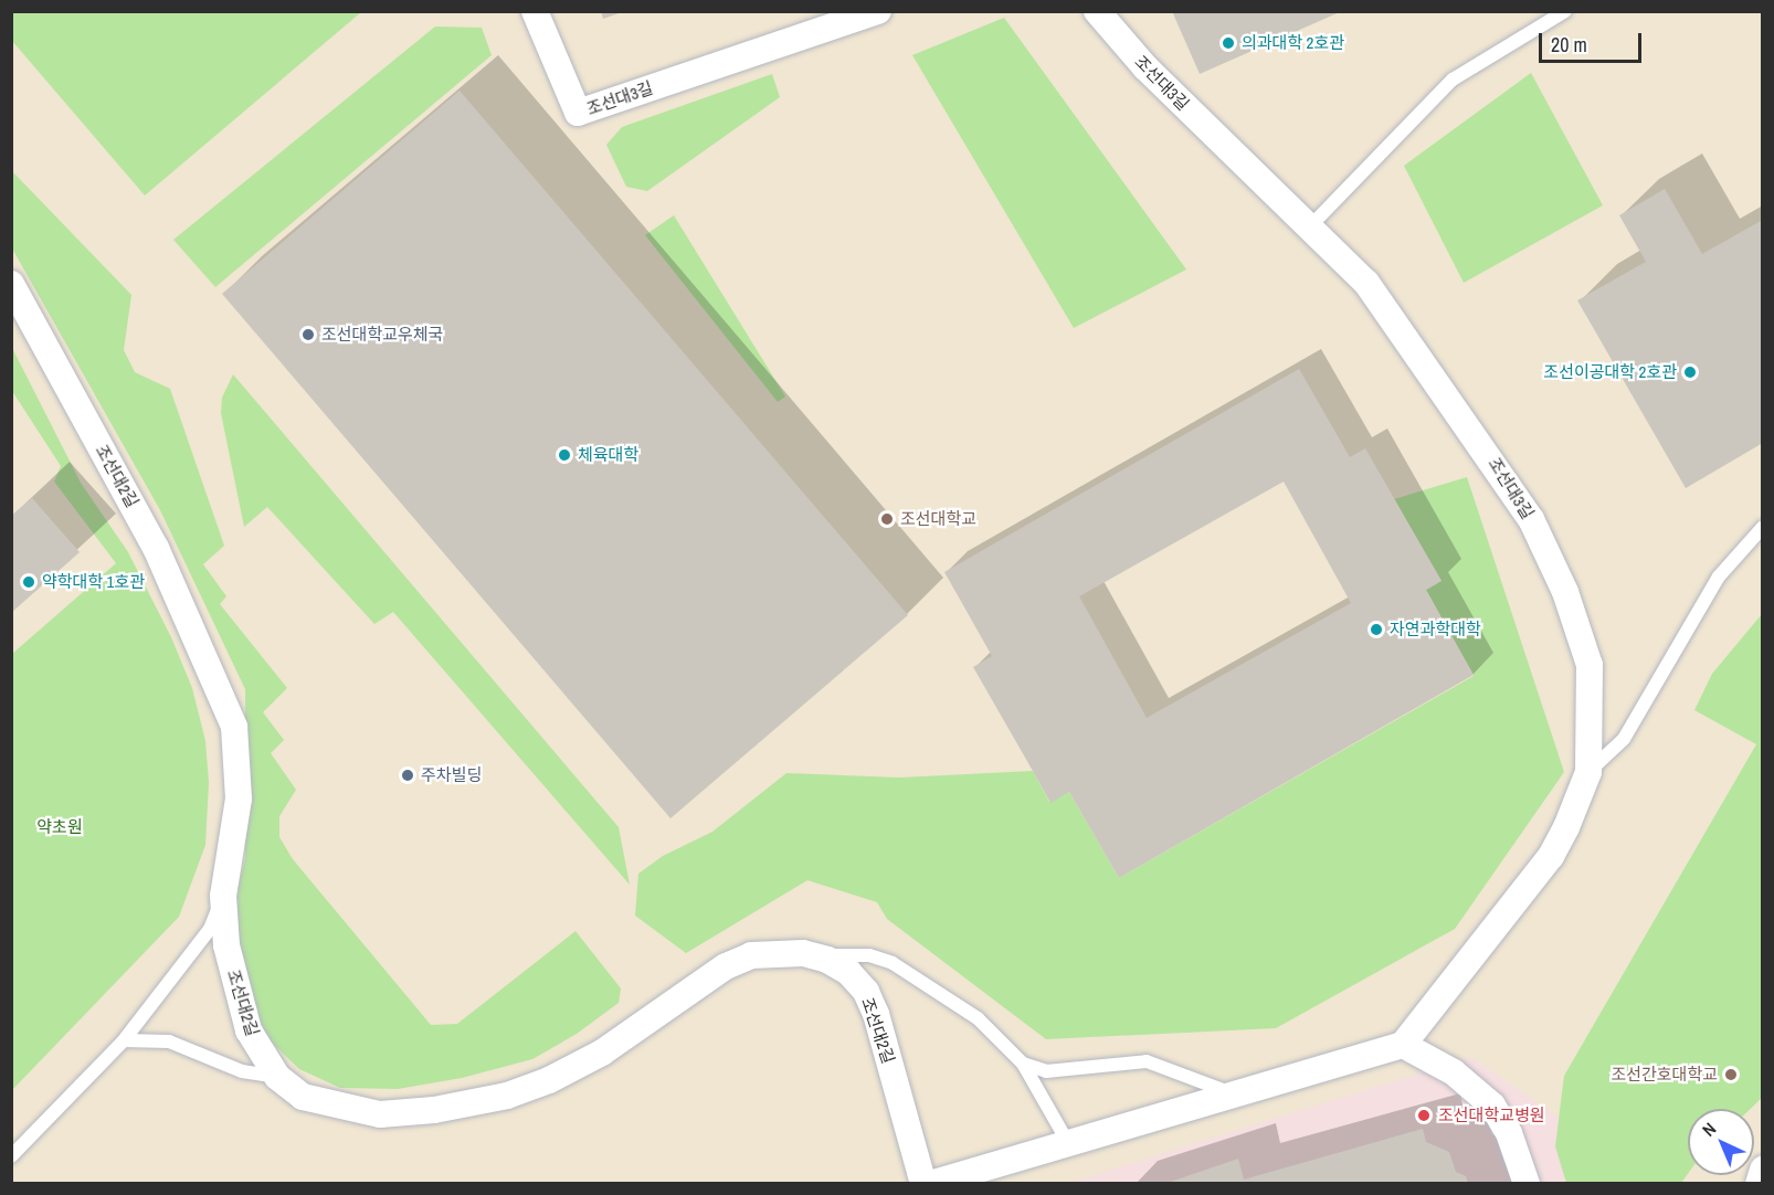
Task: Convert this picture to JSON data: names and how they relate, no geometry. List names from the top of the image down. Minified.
{"streets":{"street":["조선대3길","조선대2길"]},"parks":["약초원"],"places":["의과대학 2호관","조선대학교우체국","조선이공대학 2호관","체육대학","조선대학교","약학대학 1호관","자연과학대학","주차빌딩","조선간호대학교","조선대학교병원"],"scale_bar":"20 m","north":"top left"}
